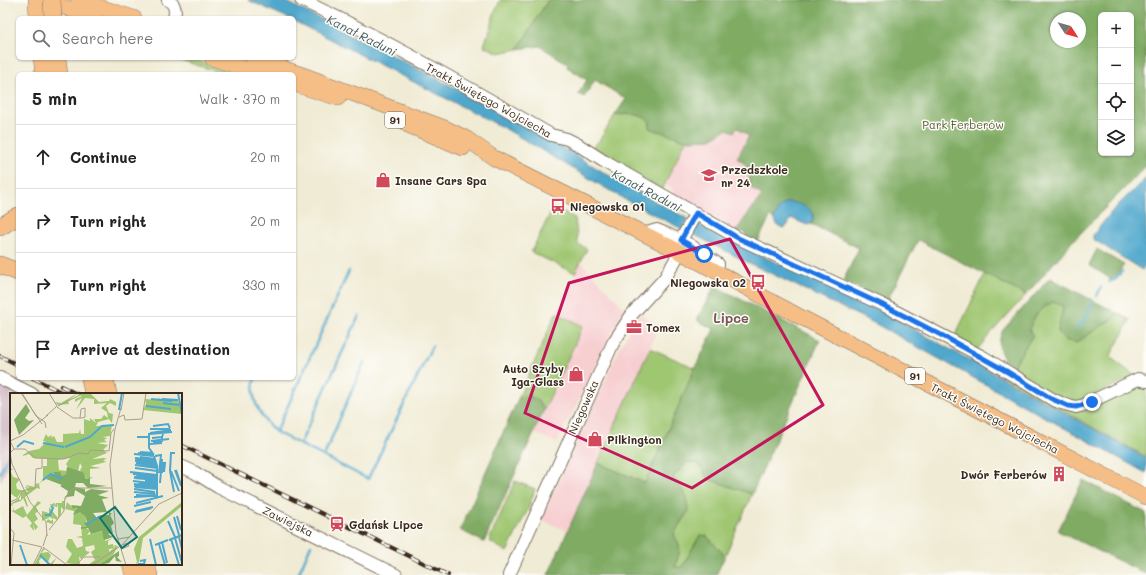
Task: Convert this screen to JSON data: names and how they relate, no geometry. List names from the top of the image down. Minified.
{"streets":{"main road":["Trakt Świętego Wojciecha","91"],"street":["Niegowska","Zawiejska"]},"crossings":[["Trakt Świętego Wojciecha","Niegowska"]],"districts":["Lipce"],"water":["Kanał Raduni"],"parks":["Park Ferberów"],"places":{"school or university":["Przedszkole nr 24"],"shop":["Insane Cars Spa","Auto Szyby Iga-Glass","Pilkington"],"bus stop":["Niegowska 01","Niegowska 02"],"office":["Tomex"],"building":["Dwór Ferberów"],"station":["Gdańsk Lipce"]},"north":"bottom right","page":{"map_buttons":["+","−"],"search":"Search here","heading":["5 min","Walk · 370 m"],"list":[["Continue","20 m"],["Turn right","20 m"],["Turn right","330 m"],"Arrive at destination"]}}
